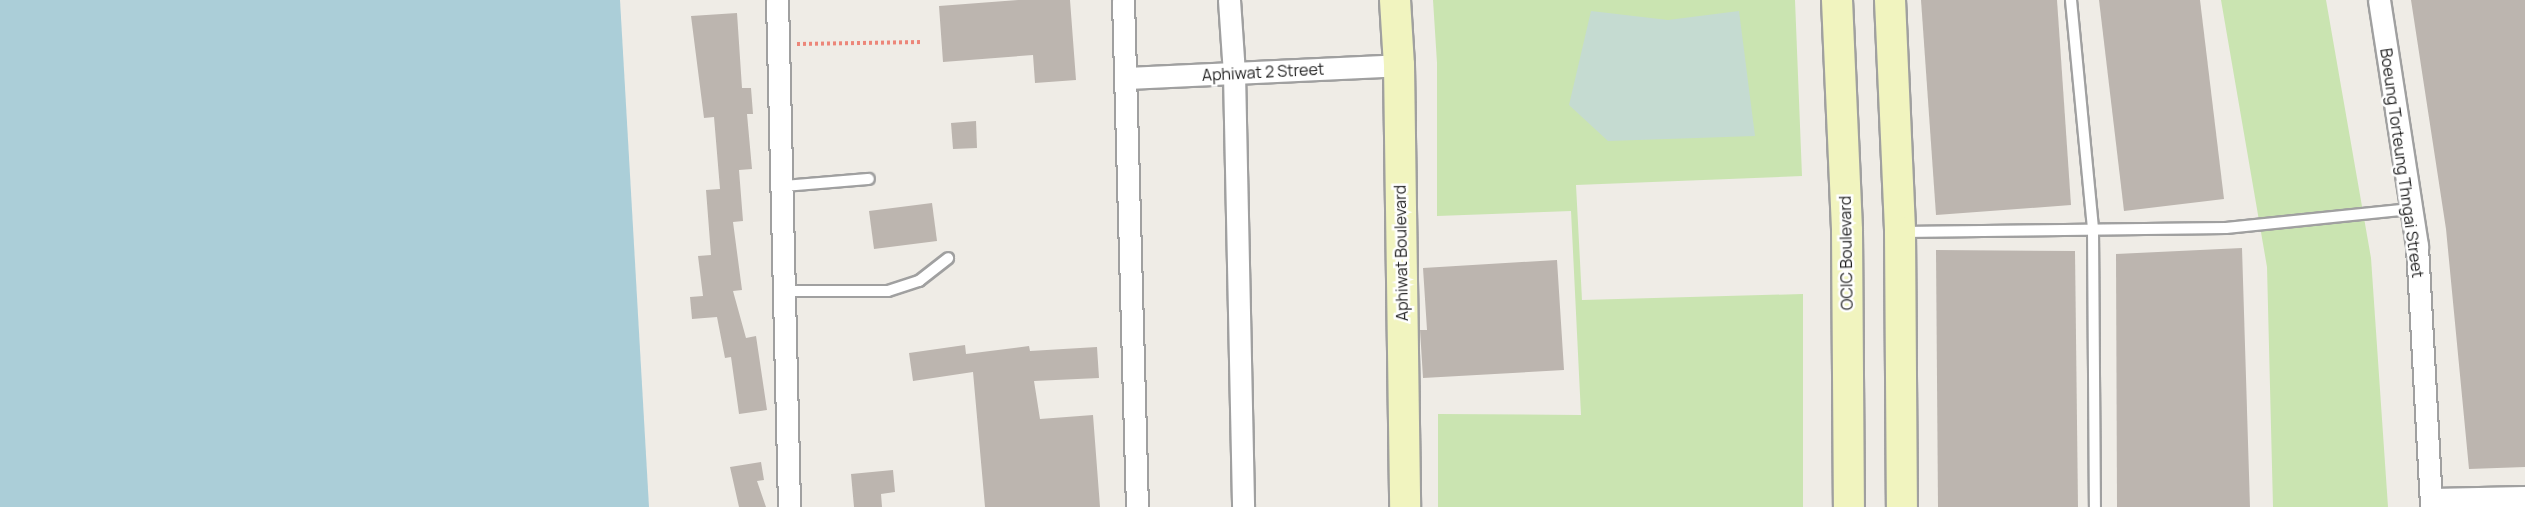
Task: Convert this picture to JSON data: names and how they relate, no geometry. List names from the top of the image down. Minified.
{"streets":{"street":["Aphiwat 2 Street","Boeung Torteung Thngai Street","Aphiwat Boulevard","OCIC Boulevard"]},"crossings":[["Aphiwat 2 Street","Aphiwat Boulevard"]]}
